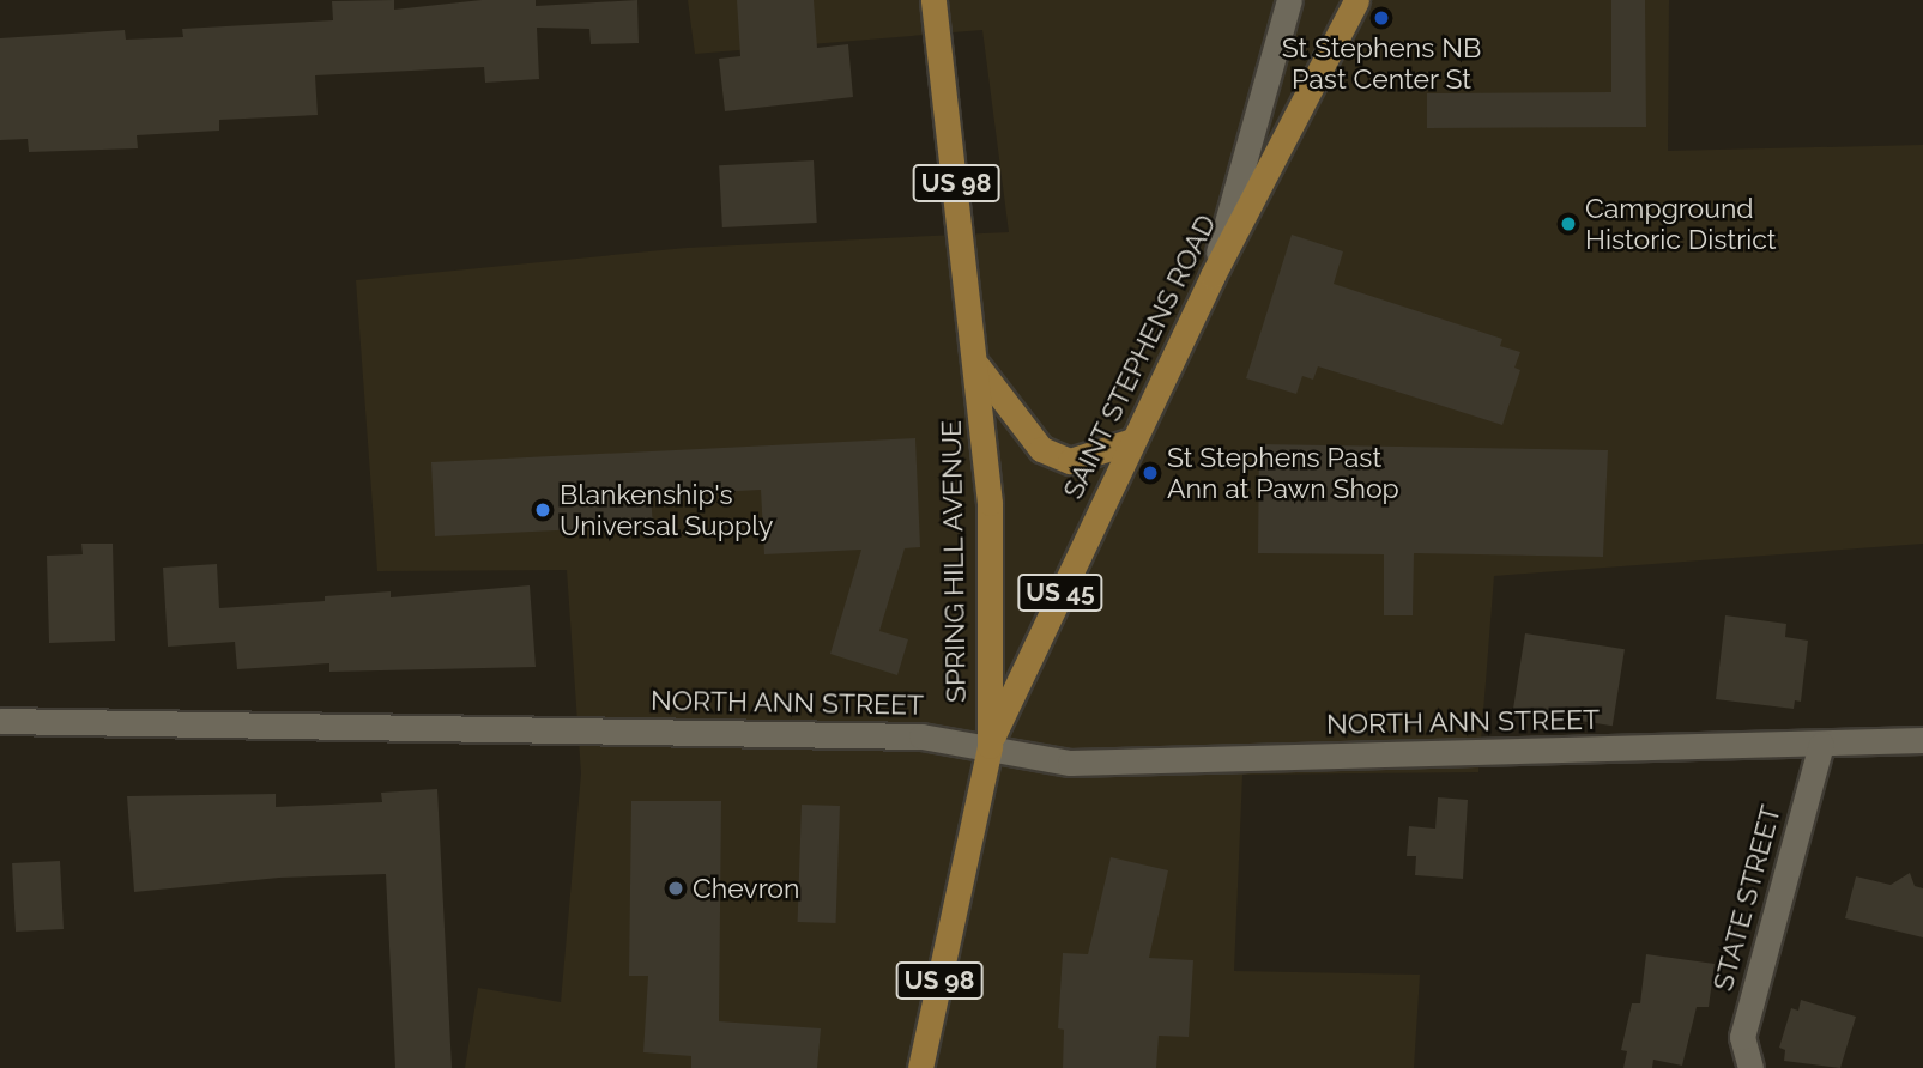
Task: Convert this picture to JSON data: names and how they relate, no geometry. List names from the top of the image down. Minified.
{"streets":{"main road":["US 98","SAINT STEPHENS ROAD","SPRING HILL AVENUE","US 45"],"street":["NORTH ANN STREET","STATE STREET"]},"crossings":[["SAINT STEPHENS ROAD","SPRING HILL AVENUE"],["SAINT STEPHENS ROAD","NORTH ANN STREET"],["SPRING HILL AVENUE","NORTH ANN STREET"],["NORTH ANN STREET","STATE STREET"]],"places":["St Stephens NB Past Center St","Campground Historic District","St Stephens Past Ann at Pawn Shop","Blankenship's Universal Supply","Chevron"]}
